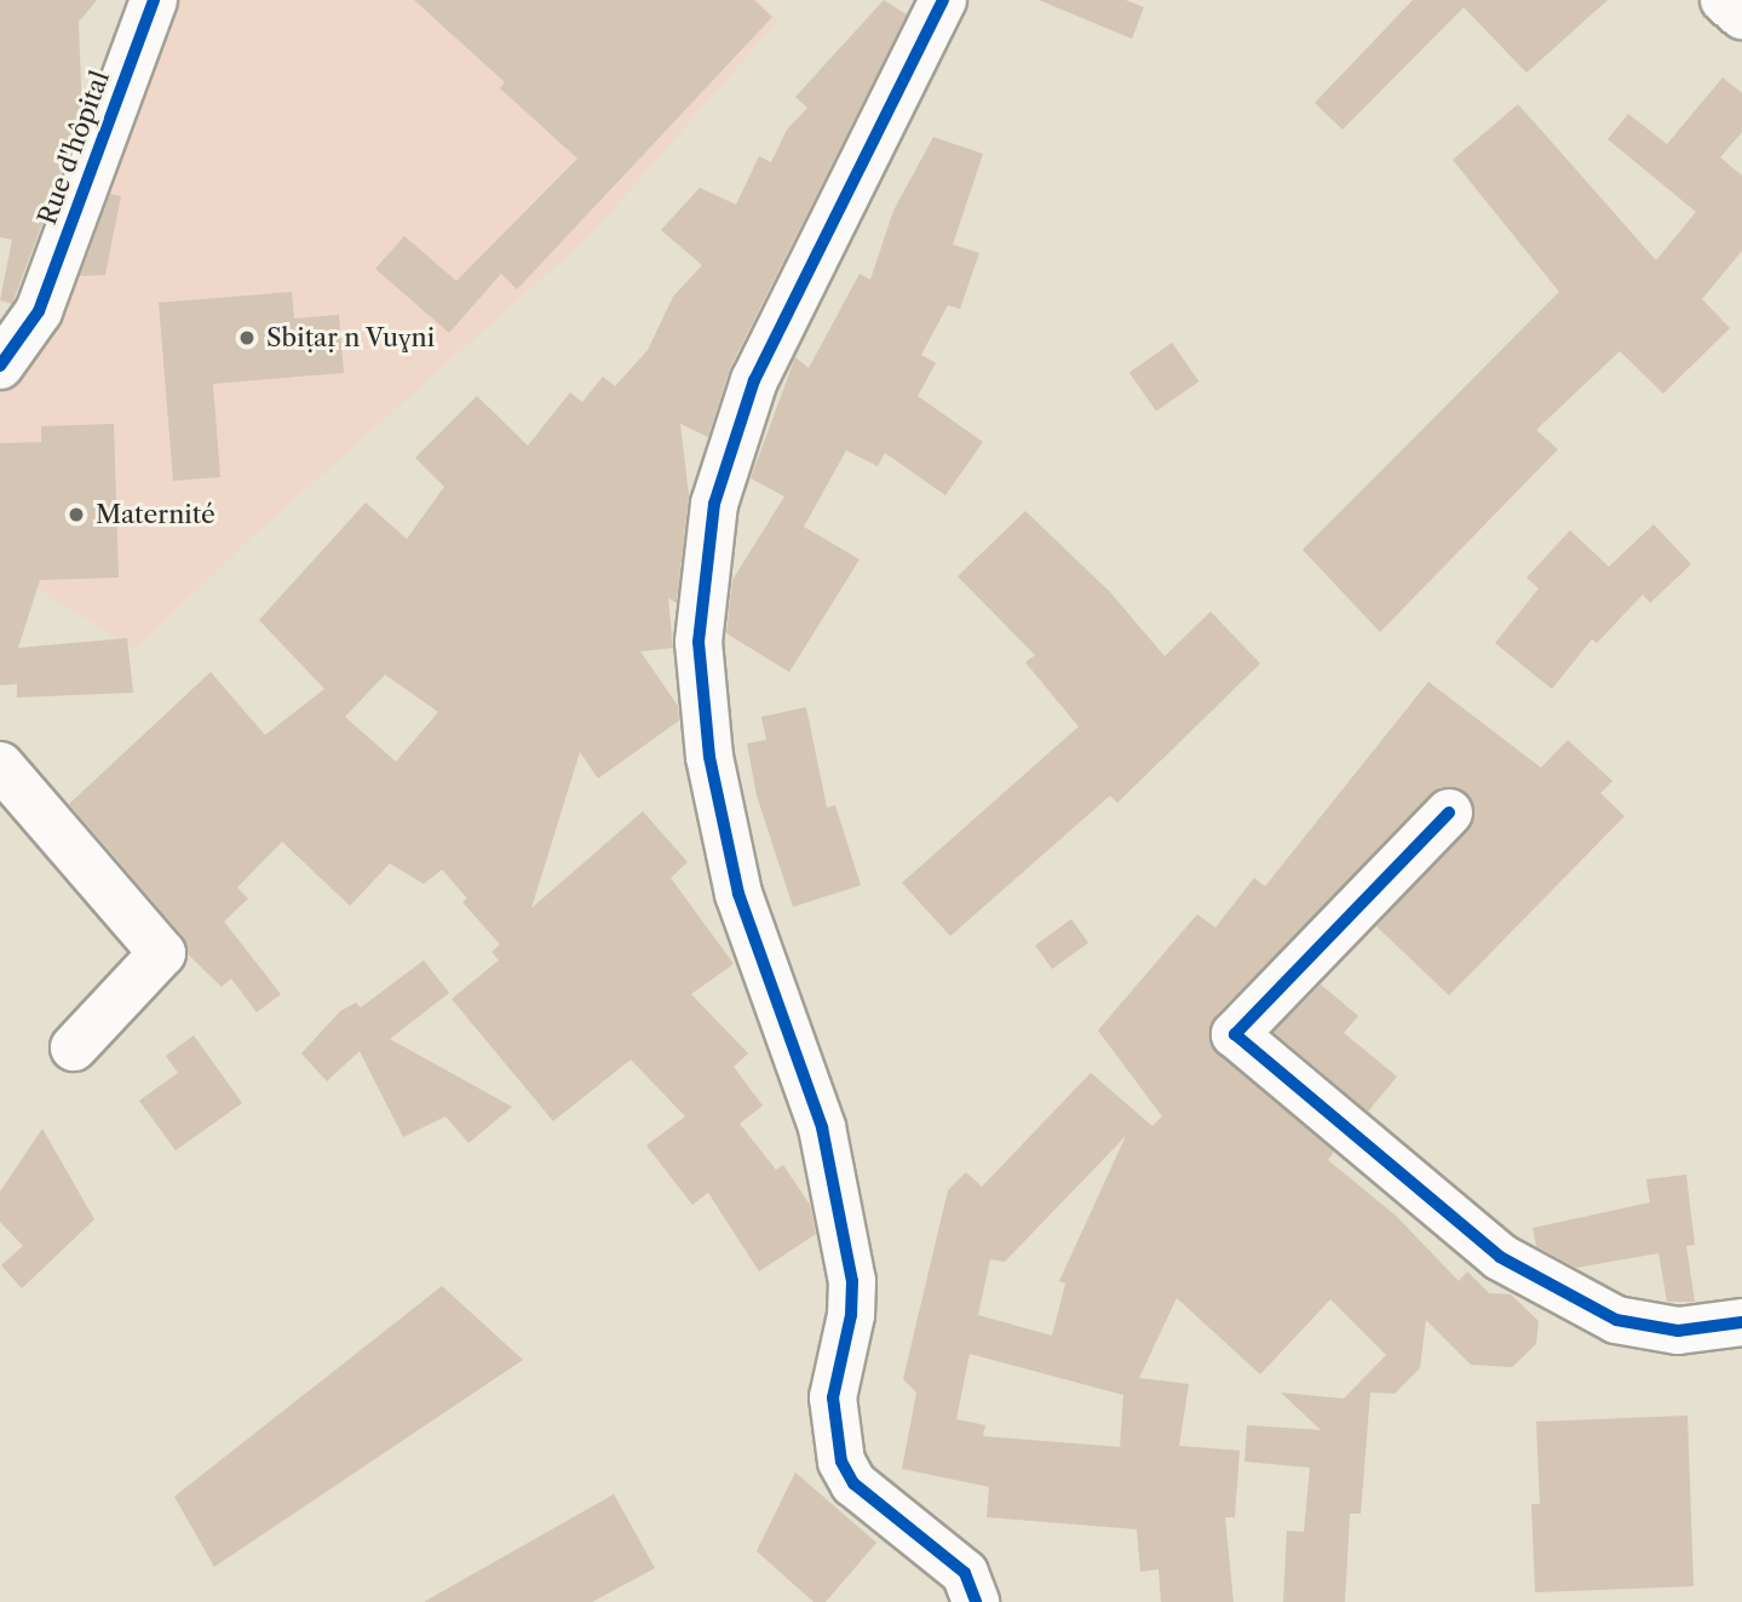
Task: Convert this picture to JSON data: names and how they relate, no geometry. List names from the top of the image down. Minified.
{"streets":{"street":["Rue d'hôpital"]},"places":["Sbiṭaṛ n Vuɣni","Maternité"]}
